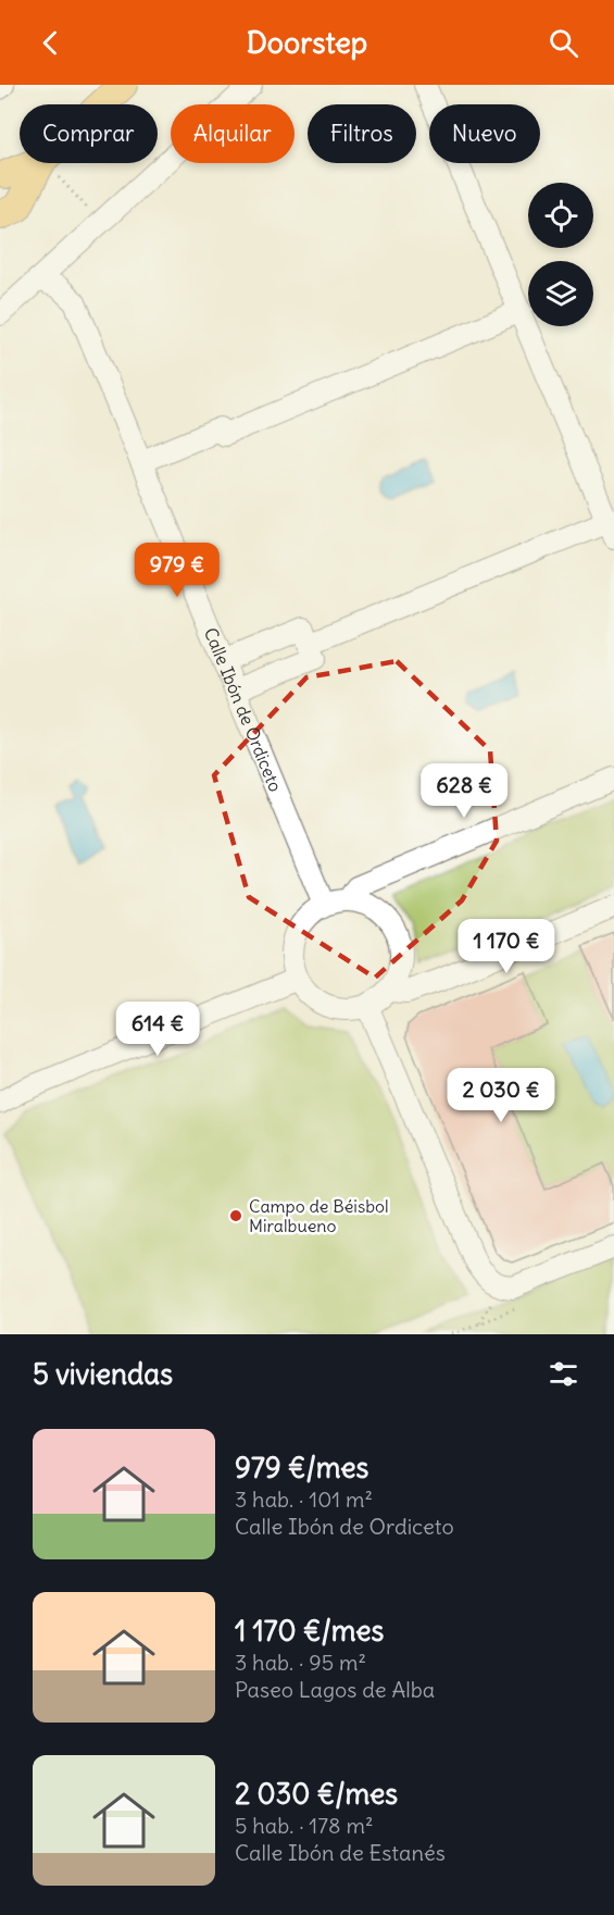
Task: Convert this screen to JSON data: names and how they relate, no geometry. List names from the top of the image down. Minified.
{"streets":{"street":["Calle Ibón de Ordiceto"]},"places":["Campo de Béisbol Miralbueno"],"page":{"header":"Doorstep","chip":["Comprar","Alquilar","Filtros","Nuevo"],"price":["979 €","628 €","1 170 €","614 €","2 030 €"],"heading":"5 viviendas","list":[{"name":"979 €/mes","note":"3 hab. · 101 m² · Calle Ibón de Ordiceto"},{"name":"1 170 €/mes","note":"3 hab. · 95 m² · Paseo Lagos de Alba"},{"name":"2 030 €/mes","note":"5 hab. · 178 m² · Calle Ibón de Estanés"}]}}
